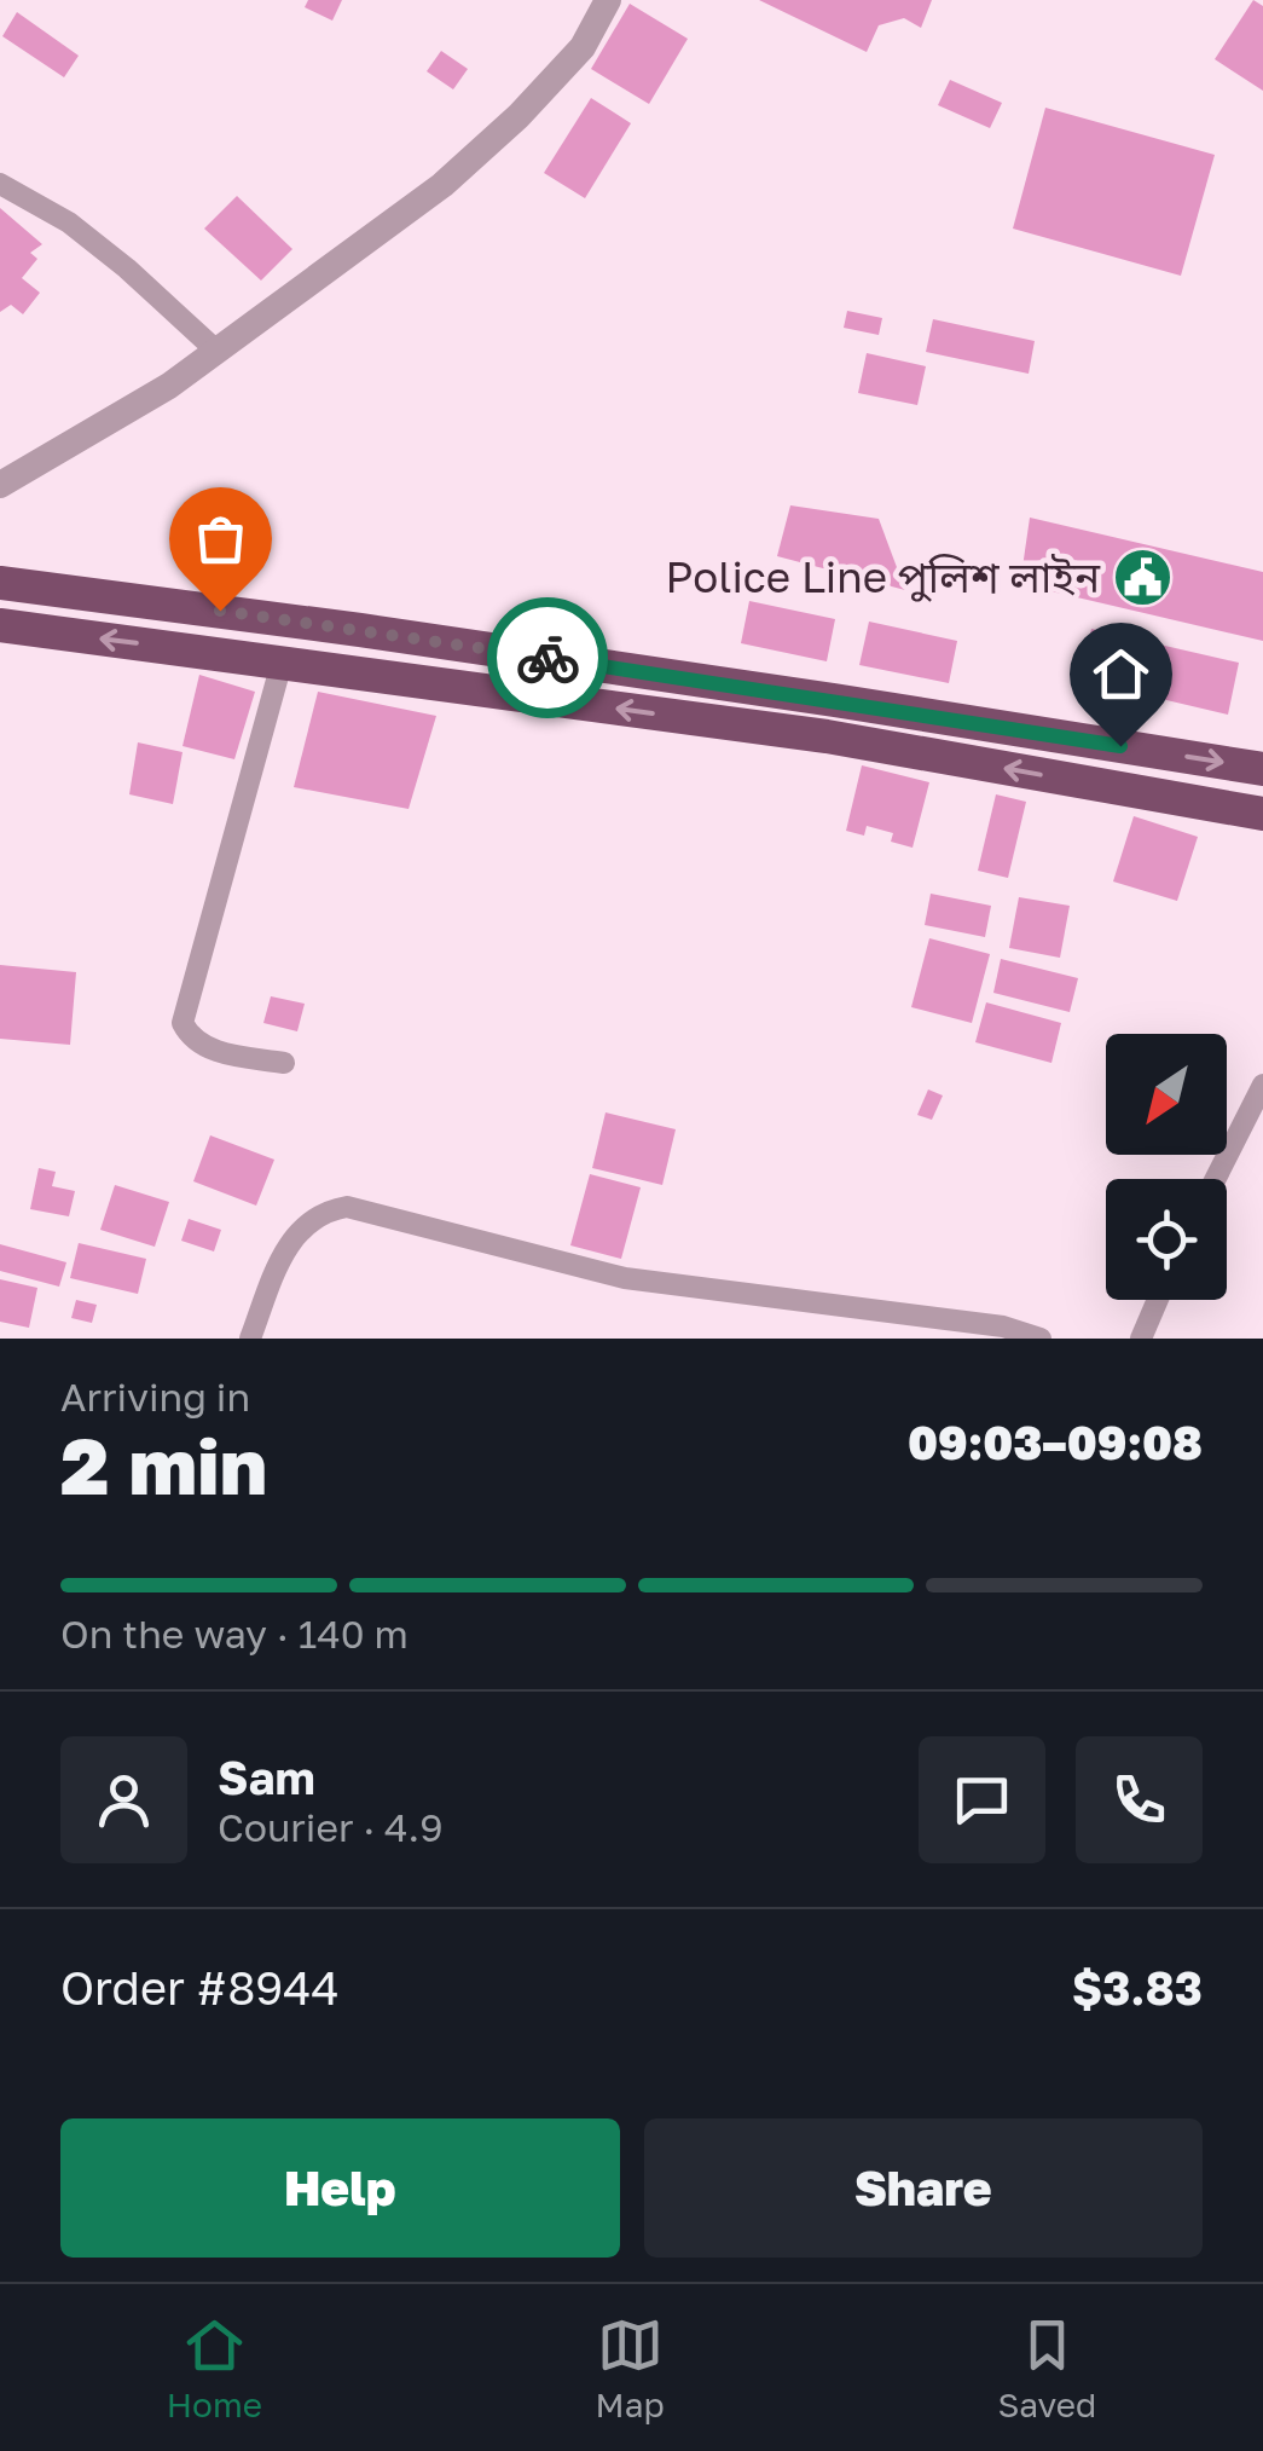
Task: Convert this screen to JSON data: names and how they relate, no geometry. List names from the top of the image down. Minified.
{"places":{"public building":["Police Line পুলিশ লাইন"]},"north":"bottom left","page":{"heading":["2 min","Arriving in","09:03–09:08"],"panel":["Sam","Courier · 4.9","Order #8944","$3.83"],"bar":"On the way · 140 m","buttons":["Help","Share"],"tabs":["Home","Map","Saved"]}}
